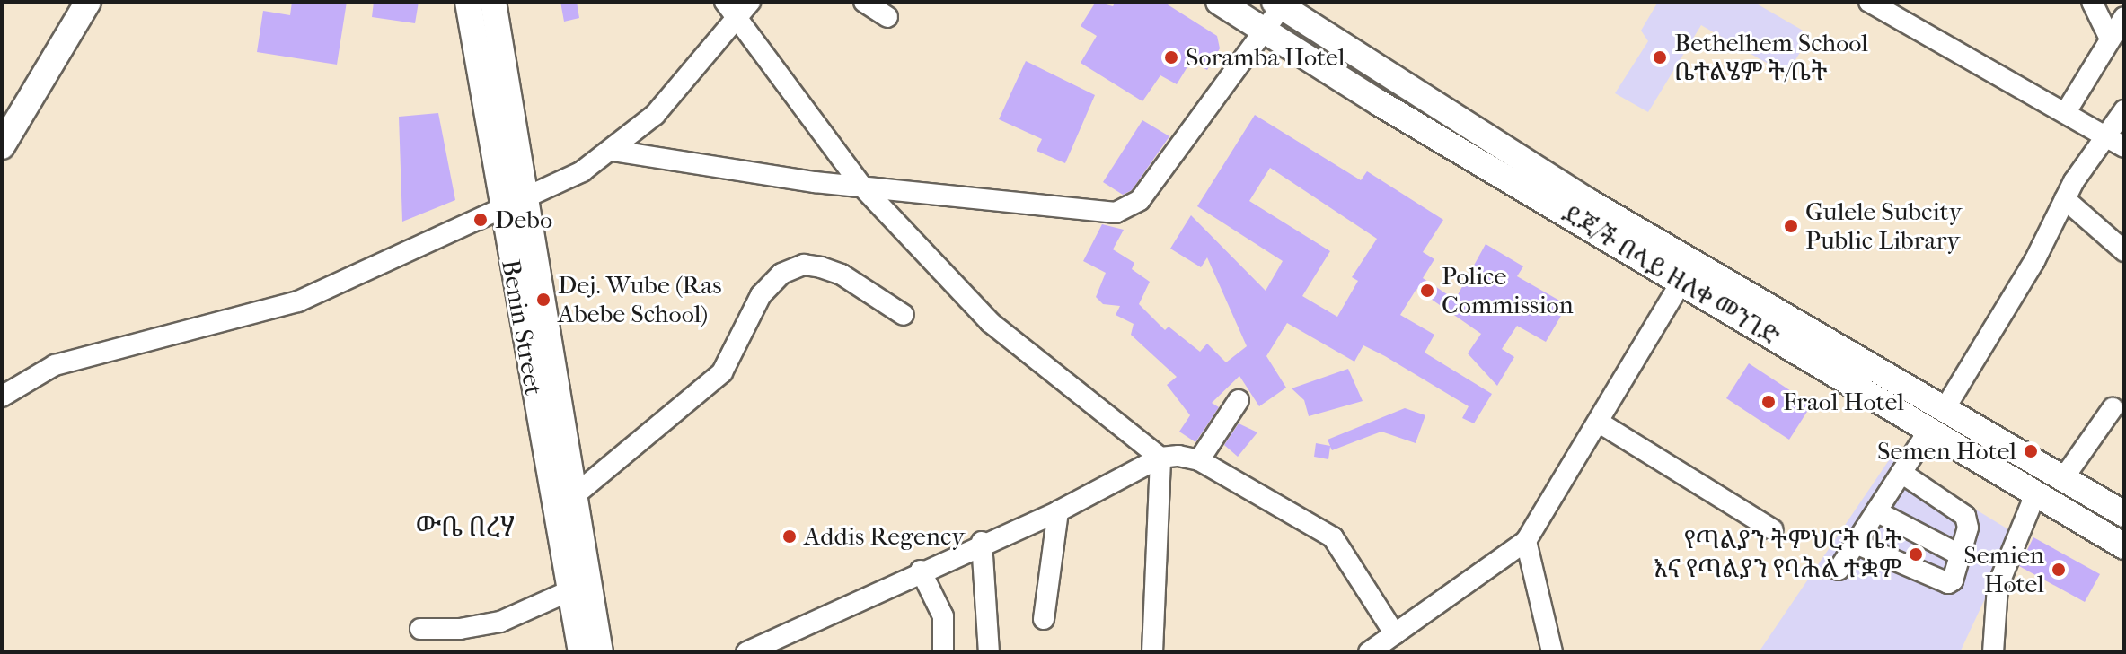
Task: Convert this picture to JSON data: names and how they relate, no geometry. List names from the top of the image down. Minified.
{"streets":{"main road":["ደጃ/ች በላይ ዘለቀ መንገድ","Benin Street"]},"districts":["ውቤ በረሃ"],"places":["Soramba Hotel","Bethelhem School ቤተልሄም ት/ቤት","Debo","Gulele Subcity Public Library","Police Commission","Dej. Wube (Ras Abebe School)","Fraol Hotel","Semen Hotel","Addis Regency","የጣልያን ትምህርት ቤት እና የጣልያን የባሕል ተቋም","Semien Hotel"]}
